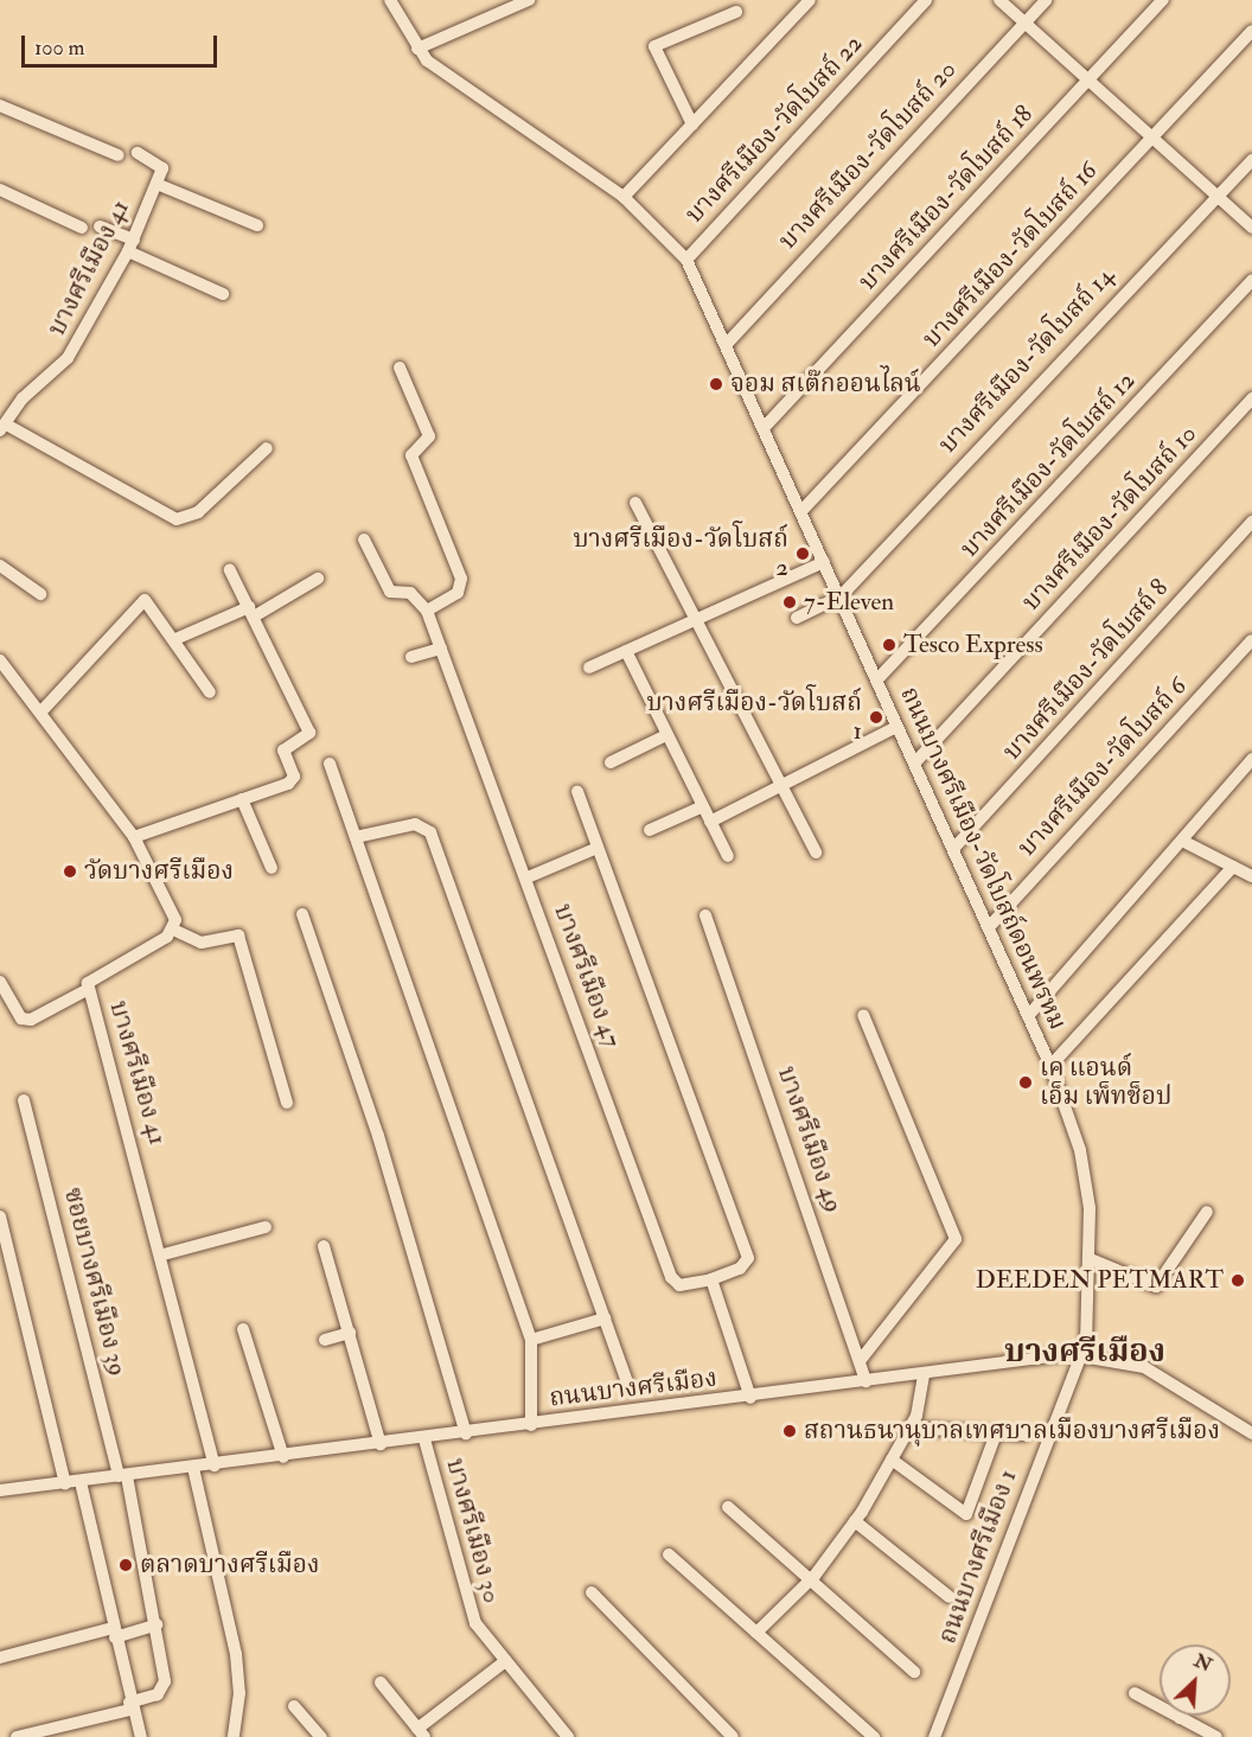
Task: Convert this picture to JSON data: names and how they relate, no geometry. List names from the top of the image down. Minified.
{"streets":{"street":["บางศรีเมือง-วัดโบสถ์ 22","บางศรีเมือง-วัดโบสถ์ 20","บางศรีเมือง-วัดโบสถ์ 18","บางศรีเมือง-วัดโบสถ์ 16","บางศรีเมือง 41","บางศรีเมือง-วัดโบสถ์ 14","บางศรีเมือง-วัดโบสถ์ 12","บางศรีเมือง-วัดโบสถ์ 10","บางศรีเมือง-วัดโบสถ์ 8","บางศรีเมือง-วัดโบสถ์ 6","ถนนบางศรีเมือง-วัดโบสถ์ดอนพรหม","บางศรีเมือง 47","บางศรีเมือง 49","ซอยบางศรีเมือง 39","ถนนบางศรีเมือง","บางศรีเมือง 30","ถนนบางศรีเมือง 1"]},"crossings":[["บางศรีเมือง-วัดโบสถ์ 22","ถนนบางศรีเมือง-วัดโบสถ์ดอนพรหม"],["บางศรีเมือง-วัดโบสถ์ 20","ถนนบางศรีเมือง-วัดโบสถ์ดอนพรหม"],["บางศรีเมือง-วัดโบสถ์ 18","ถนนบางศรีเมือง-วัดโบสถ์ดอนพรหม"],["บางศรีเมือง-วัดโบสถ์ 16","ถนนบางศรีเมือง-วัดโบสถ์ดอนพรหม"],["บางศรีเมือง 41","ถนนบางศรีเมือง"],["บางศรีเมือง-วัดโบสถ์ 14","ถนนบางศรีเมือง-วัดโบสถ์ดอนพรหม"],["บางศรีเมือง-วัดโบสถ์ 12","ถนนบางศรีเมือง-วัดโบสถ์ดอนพรหม"],["บางศรีเมือง-วัดโบสถ์ 10","ถนนบางศรีเมือง-วัดโบสถ์ดอนพรหม"],["บางศรีเมือง-วัดโบสถ์ 8","ถนนบางศรีเมือง-วัดโบสถ์ดอนพรหม"],["บางศรีเมือง-วัดโบสถ์ 6","ถนนบางศรีเมือง-วัดโบสถ์ดอนพรหม"],["ถนนบางศรีเมือง-วัดโบสถ์ดอนพรหม","ถนนบางศรีเมือง"],["ถนนบางศรีเมือง-วัดโบสถ์ดอนพรหม","ถนนบางศรีเมือง 1"],["บางศรีเมือง 49","ถนนบางศรีเมือง"],["ซอยบางศรีเมือง 39","ถนนบางศรีเมือง"],["ถนนบางศรีเมือง","บางศรีเมือง 30"],["ถนนบางศรีเมือง","ถนนบางศรีเมือง 1"]],"districts":["บางศรีเมือง"],"places":["จอม สเต๊กออนไลน์","บางศรีเมือง-วัดโบสถ์ 2","7-Eleven","Tesco Express","บางศรีเมือง-วัดโบสถ์ 1","วัดบางศรีเมือง","เค แอนด์ เอ็ม เพ็ทช็อป","DEEDEN PETMART","สถานธนานุบาลเทศบาลเมืองบางศรีเมือง","ตลาดบางศรีเมือง"],"scale_bar":"100 m","north":"top right"}
